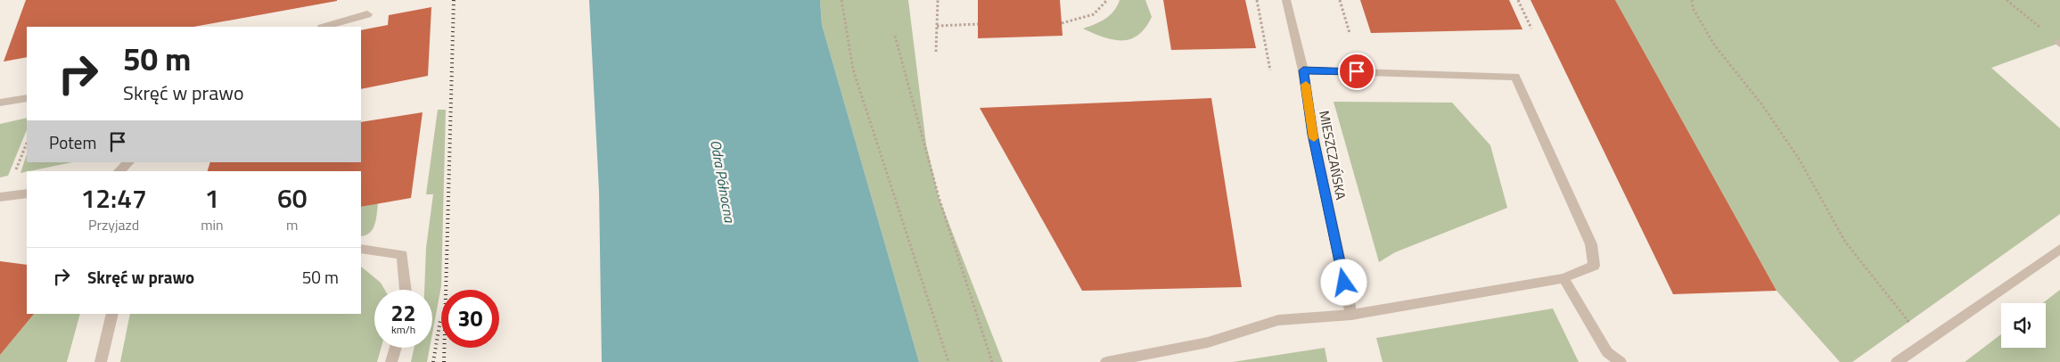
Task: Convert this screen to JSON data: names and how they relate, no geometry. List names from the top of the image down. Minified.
{"streets":{"street":["MIESZCZAŃSKA"]},"water":["Odra Północna"],"page":{"turn":["50 m","Skręć w prawo"],"then":"Potem","eta":["12:47","Przyjazd","1","min","60","m"],"list":[{"name":"Skręć w prawo","value":"50 m"}],"speed":"22 km/h","limit":"30"}}
